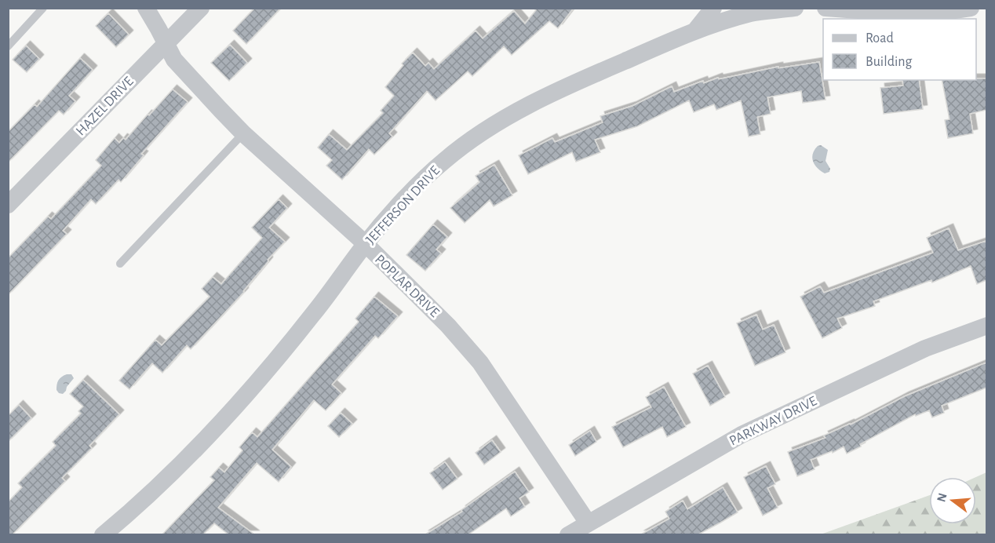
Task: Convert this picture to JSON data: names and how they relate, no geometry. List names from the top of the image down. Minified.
{"streets":{"street":["HAZEL DRIVE","JEFFERSON DRIVE","POPLAR DRIVE","PARKWAY DRIVE"]},"crossings":[["HAZEL DRIVE","POPLAR DRIVE"],["JEFFERSON DRIVE","POPLAR DRIVE"],["POPLAR DRIVE","PARKWAY DRIVE"]],"legend":["Road","Building"],"north":"left"}
